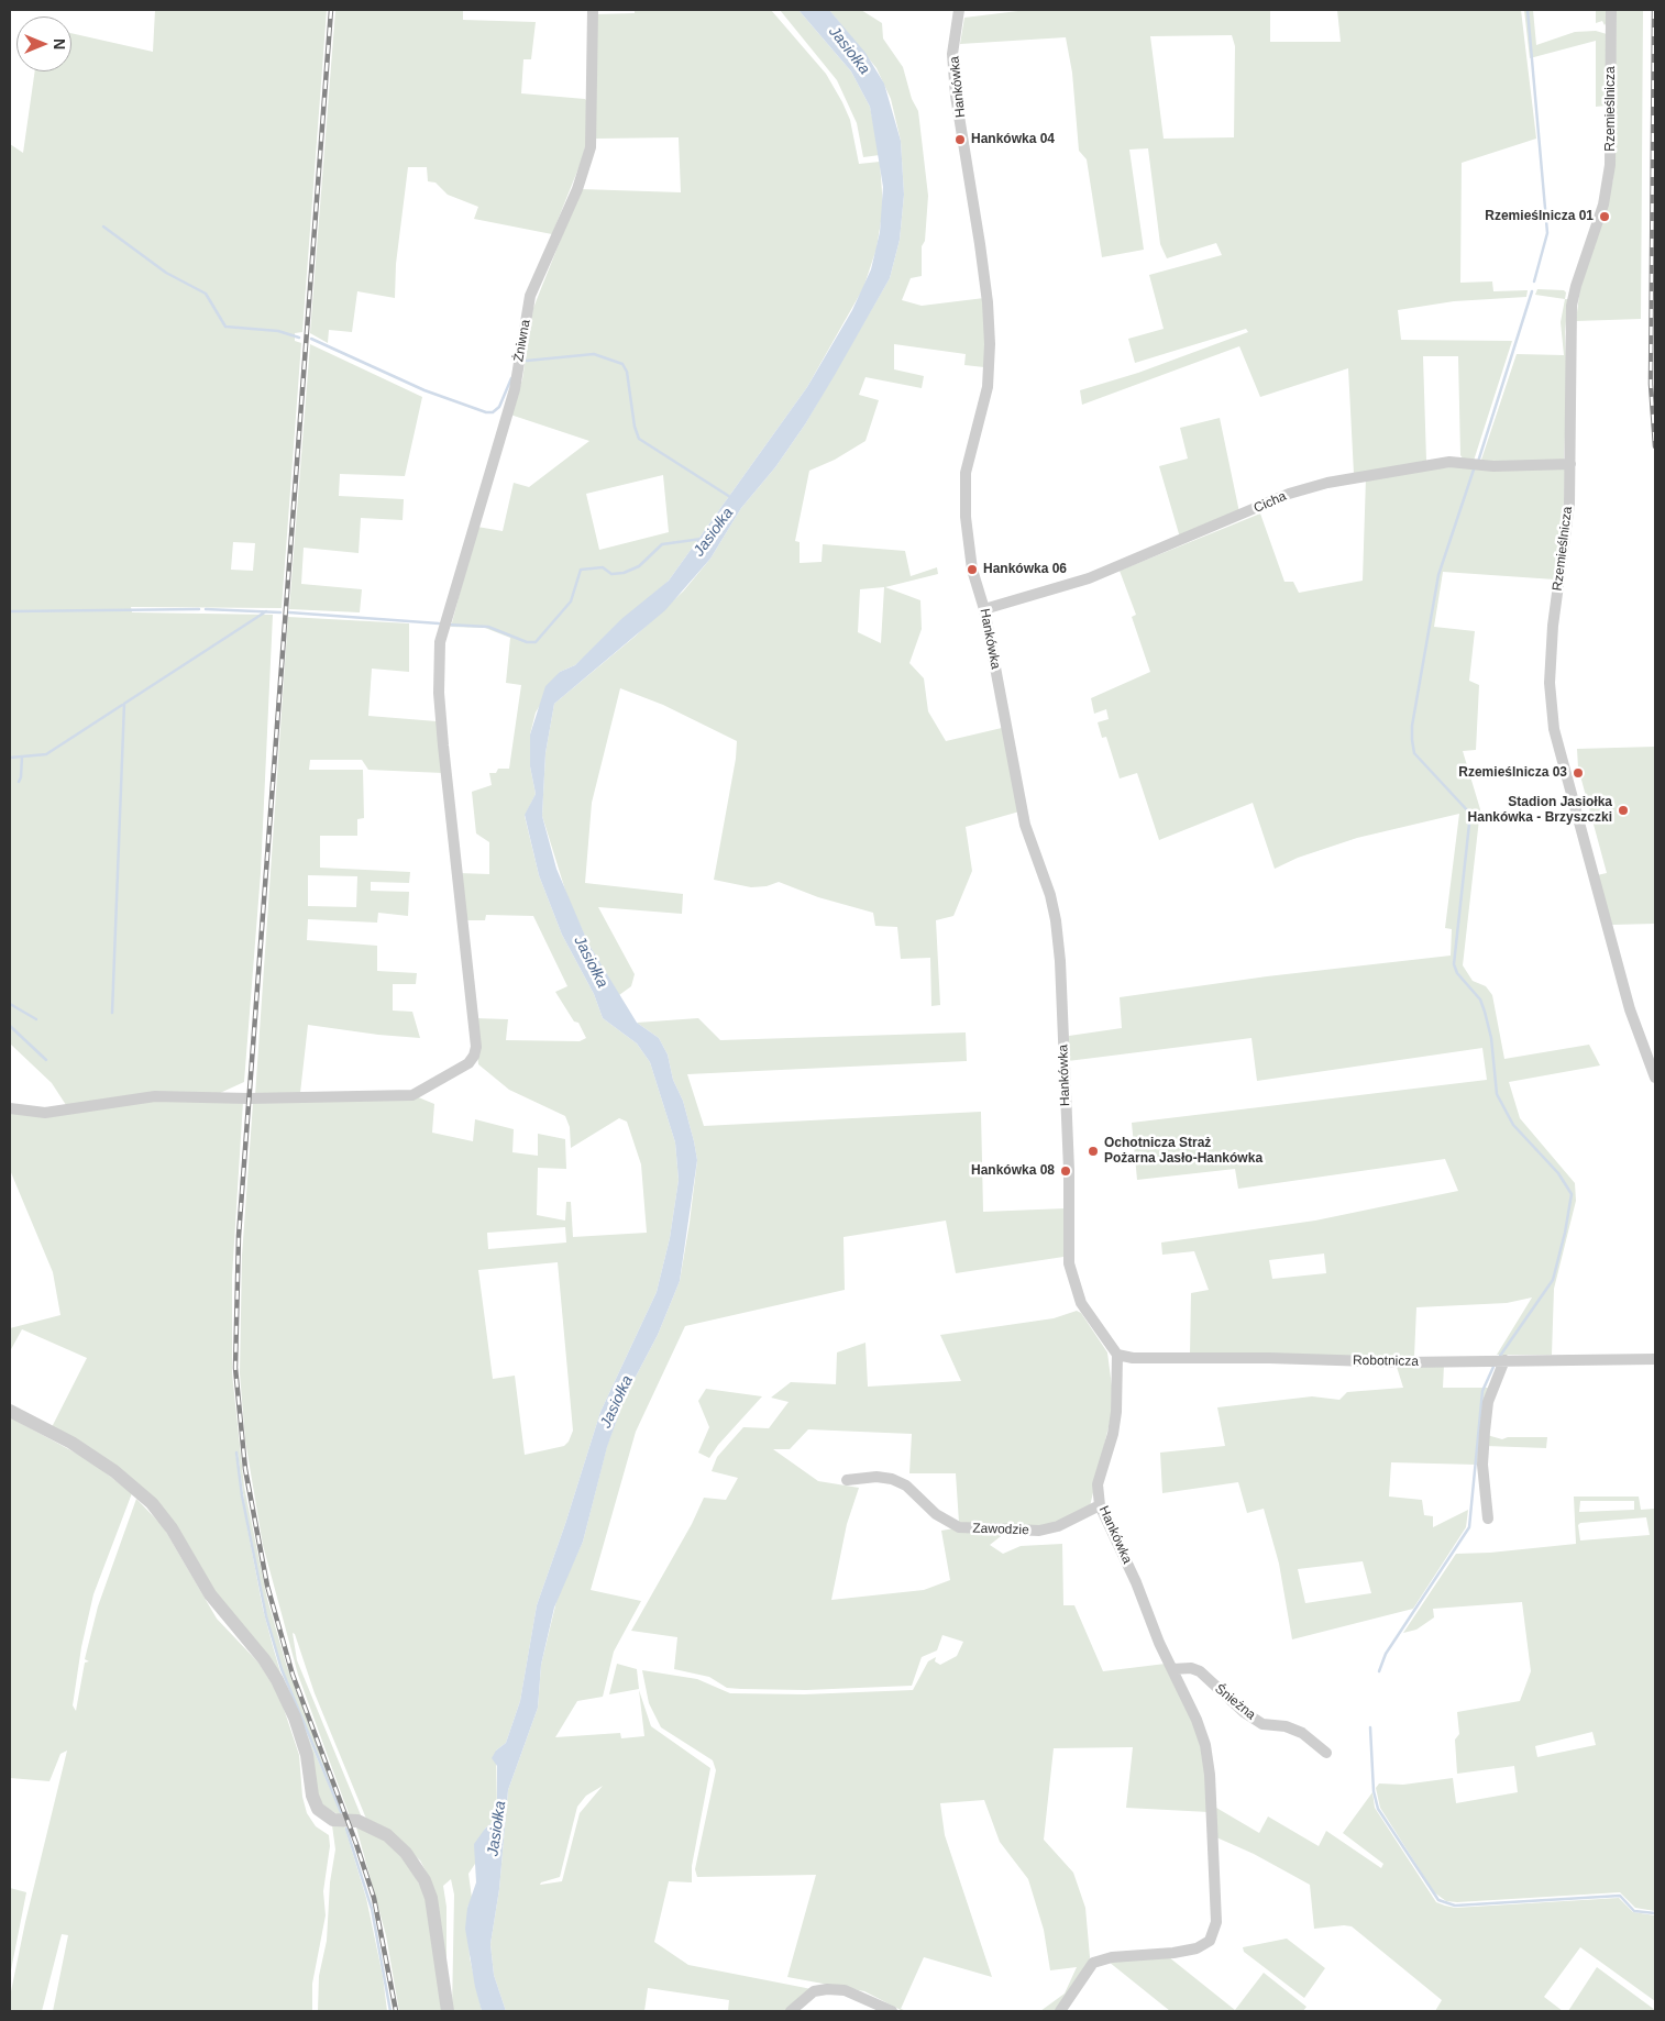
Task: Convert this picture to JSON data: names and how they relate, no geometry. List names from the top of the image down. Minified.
{"streets":{"street":["Hankówka","Rzemieślnicza","Żniwna","Cicha","Robotnicza","Zawodzie","Śnieżna"]},"crossings":[["Hankówka","Cicha"],["Hankówka","Robotnicza"],["Hankówka","Zawodzie"],["Hankówka","Śnieżna"],["Rzemieślnicza","Cicha"]],"water":["Jasiołka"],"places":["Hankówka 04","Rzemieślnicza 01","Hankówka 06","Rzemieślnicza 03","Stadion Jasiołka Hankówka - Brzyszczki","Ochotnicza Straż Pożarna Jasło-Hankówka","Hankówka 08"],"north":"right"}
